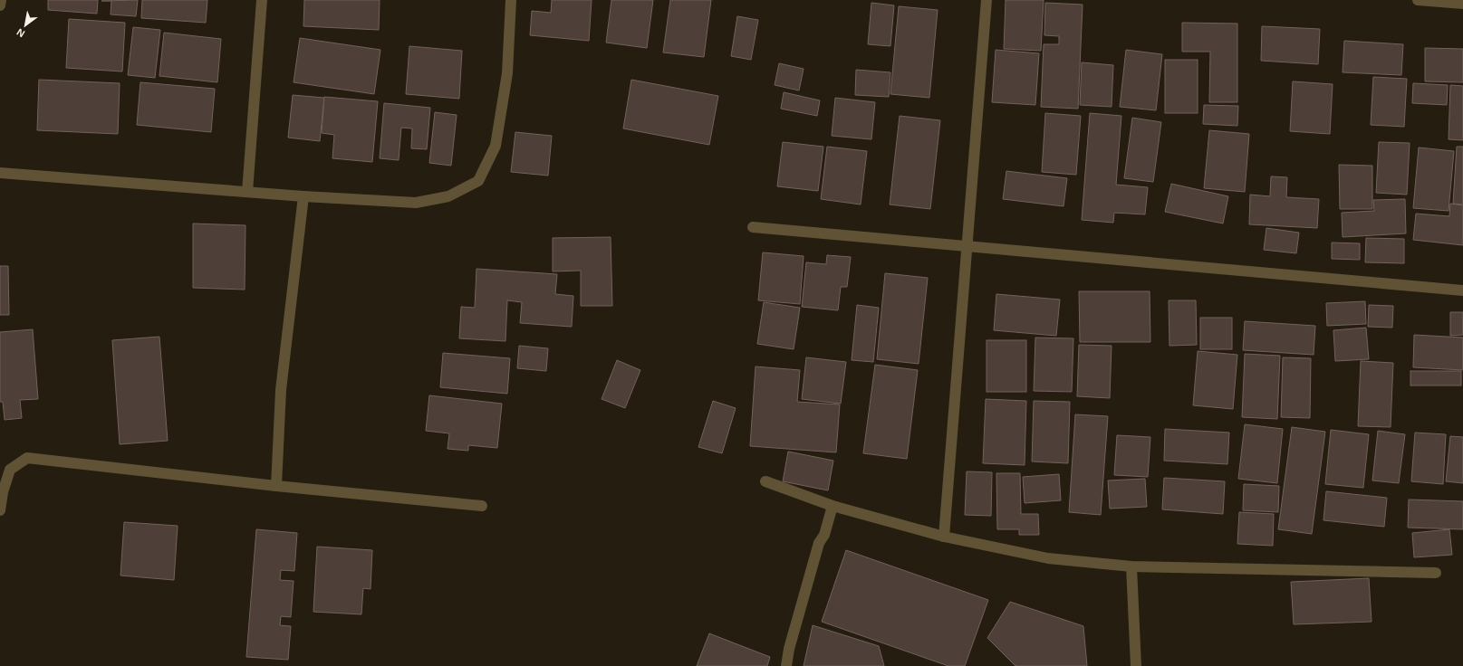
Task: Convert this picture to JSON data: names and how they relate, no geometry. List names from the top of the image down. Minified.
{"north":"bottom left"}
